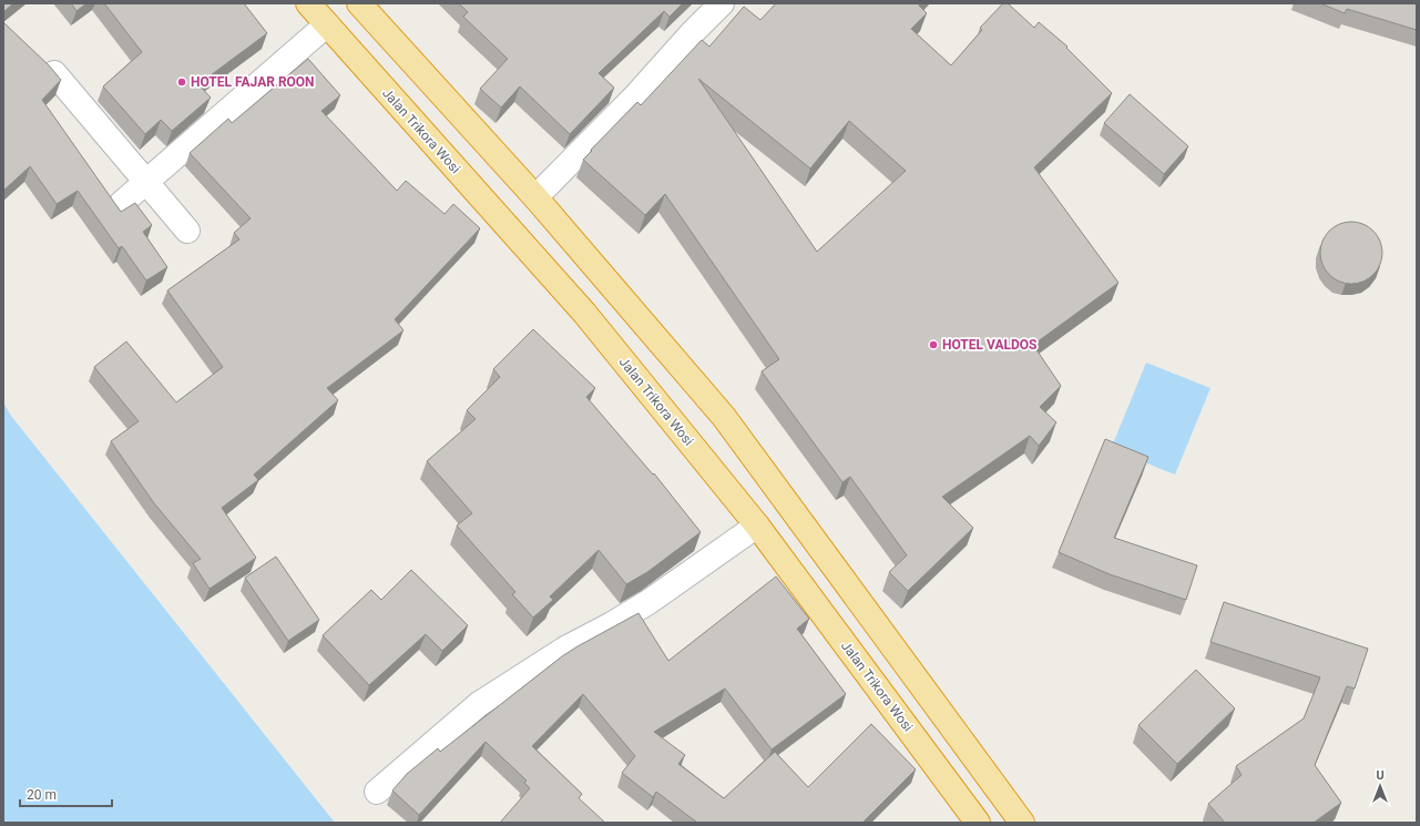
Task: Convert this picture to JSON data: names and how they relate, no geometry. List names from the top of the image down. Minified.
{"streets":{"highway":["Jalan Trikora Wosi"]},"places":["HOTEL FAJAR ROON","HOTEL VALDOS"],"scale_bar":"20 m","north":"top"}
